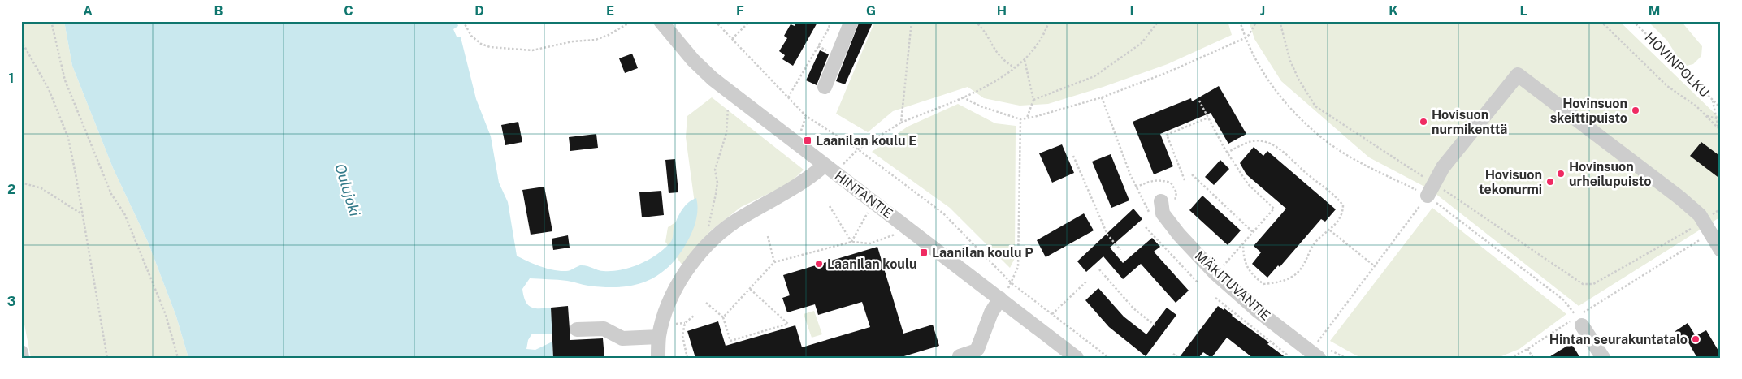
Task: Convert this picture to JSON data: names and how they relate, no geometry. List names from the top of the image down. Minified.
{"streets":{"street":["HINTANTIE","MÄKITUVANTIE"],"path":["HOVINPOLKU"]},"water":["Oulujoki"],"places":{"other":["Hovinsuon skeittipuisto","Hovisuon nurmikenttä","Hovinsuon urheilupuisto","Hovisuon tekonurmi","Laanilan koulu","Hintan seurakuntatalo"],"transit":["Laanilan koulu E","Laanilan koulu P"]},"grid":{"columns":["A","B","C","D","E","F","G","H","I","J","K","L","M"],"rows":["1","2","3"]}}
